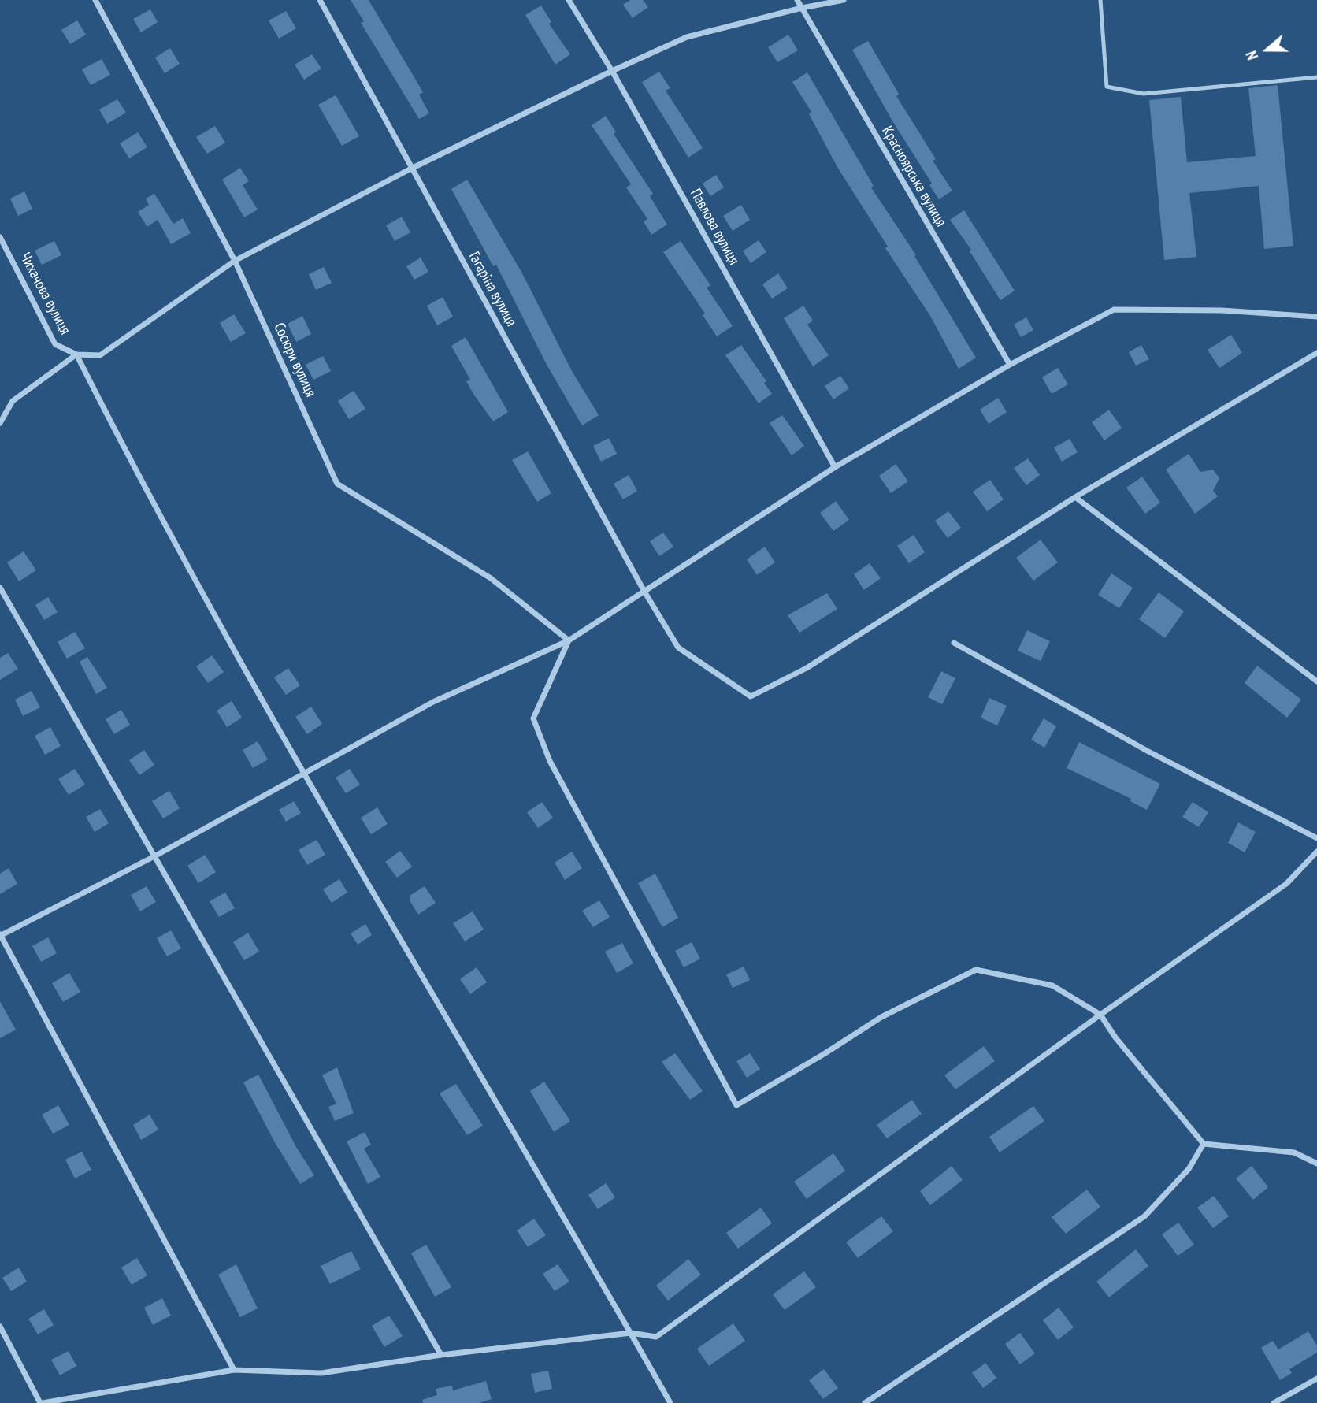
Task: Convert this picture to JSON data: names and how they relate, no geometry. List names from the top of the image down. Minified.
{"streets":{"street":["Красноярська вулиця","Павлова вулиця","Гагаріна вулиця","Чихачова вулиця","Сосюри вулиця"]},"north":"left"}
